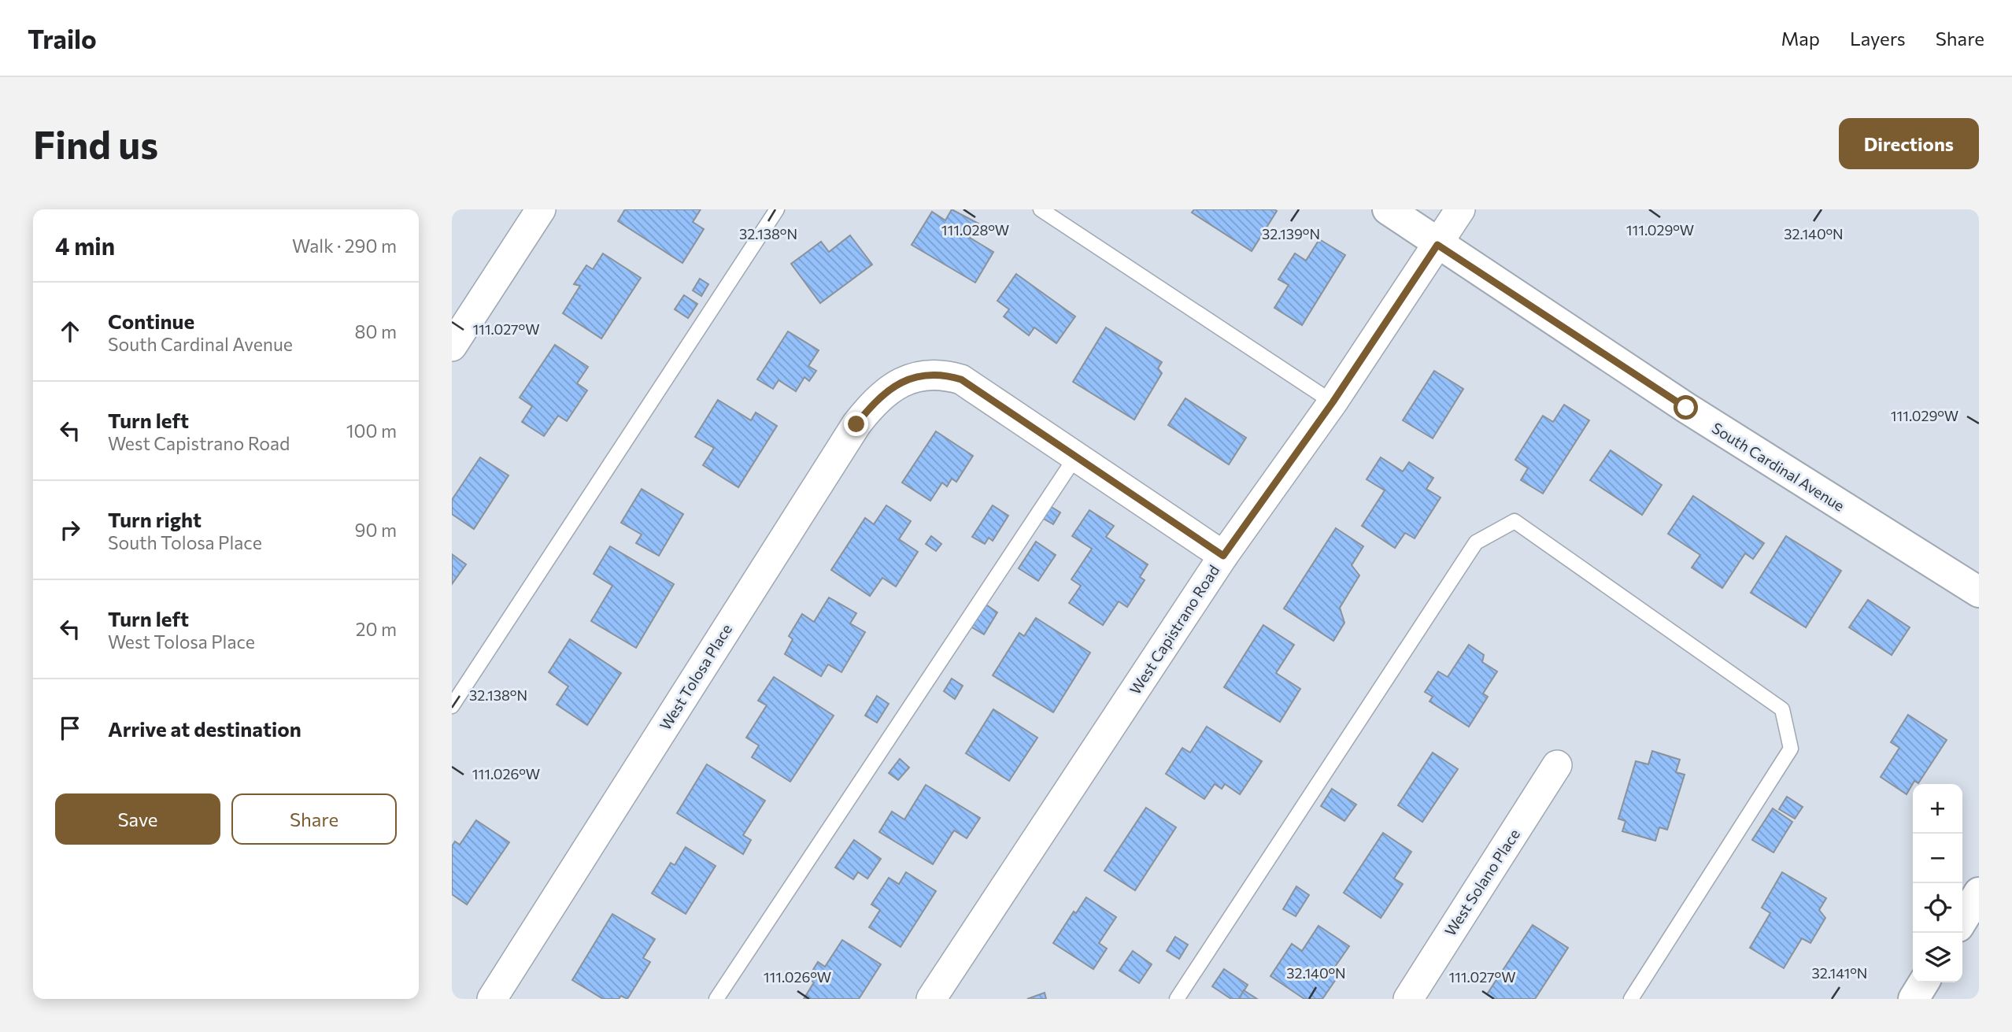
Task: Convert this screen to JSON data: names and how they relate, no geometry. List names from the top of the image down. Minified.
{"streets":{"main road":["South Cardinal Avenue"],"street":["West Capistrano Road","West Tolosa Place","West Solano Place"]},"crossings":[["South Cardinal Avenue","West Capistrano Road"]],"page":{"header":"Trailo","nav":["Map","Layers","Share"],"buttons":["Directions",["Save","Share"]],"title":"Find us","heading":["4 min","Walk · 290 m"],"list":[["Continue","South Cardinal Avenue","80 m"],["Turn left","West Capistrano Road","100 m"],["Turn right","South Tolosa Place","90 m"],["Turn left","West Tolosa Place","20 m"],"Arrive at destination"],"map_buttons":["+","−"]},"coordinates":["111.028°W","111.029°W","32.138°N","32.139°N","32.140°N","111.027°W","111.026°W","32.141°N"]}
